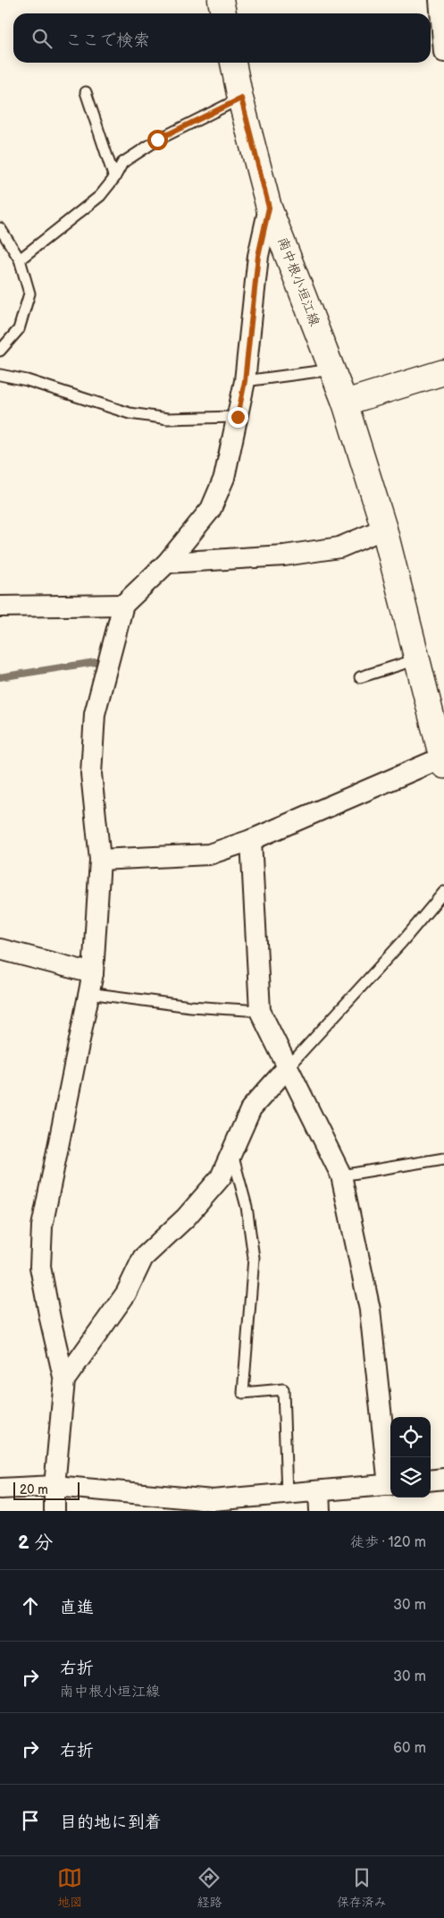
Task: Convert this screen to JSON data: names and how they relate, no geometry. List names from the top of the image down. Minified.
{"streets":{"main road":["南中根小垣江線"]},"scale_bar":"20 m","page":{"search":"ここで検索","scale":"20 m","heading":["2 分","徒歩 · 120 m"],"list":[["直進","30 m"],["右折","南中根小垣江線","30 m"],["右折","60 m"],"目的地に到着"],"nav":["地図","経路","保存済み"]}}
